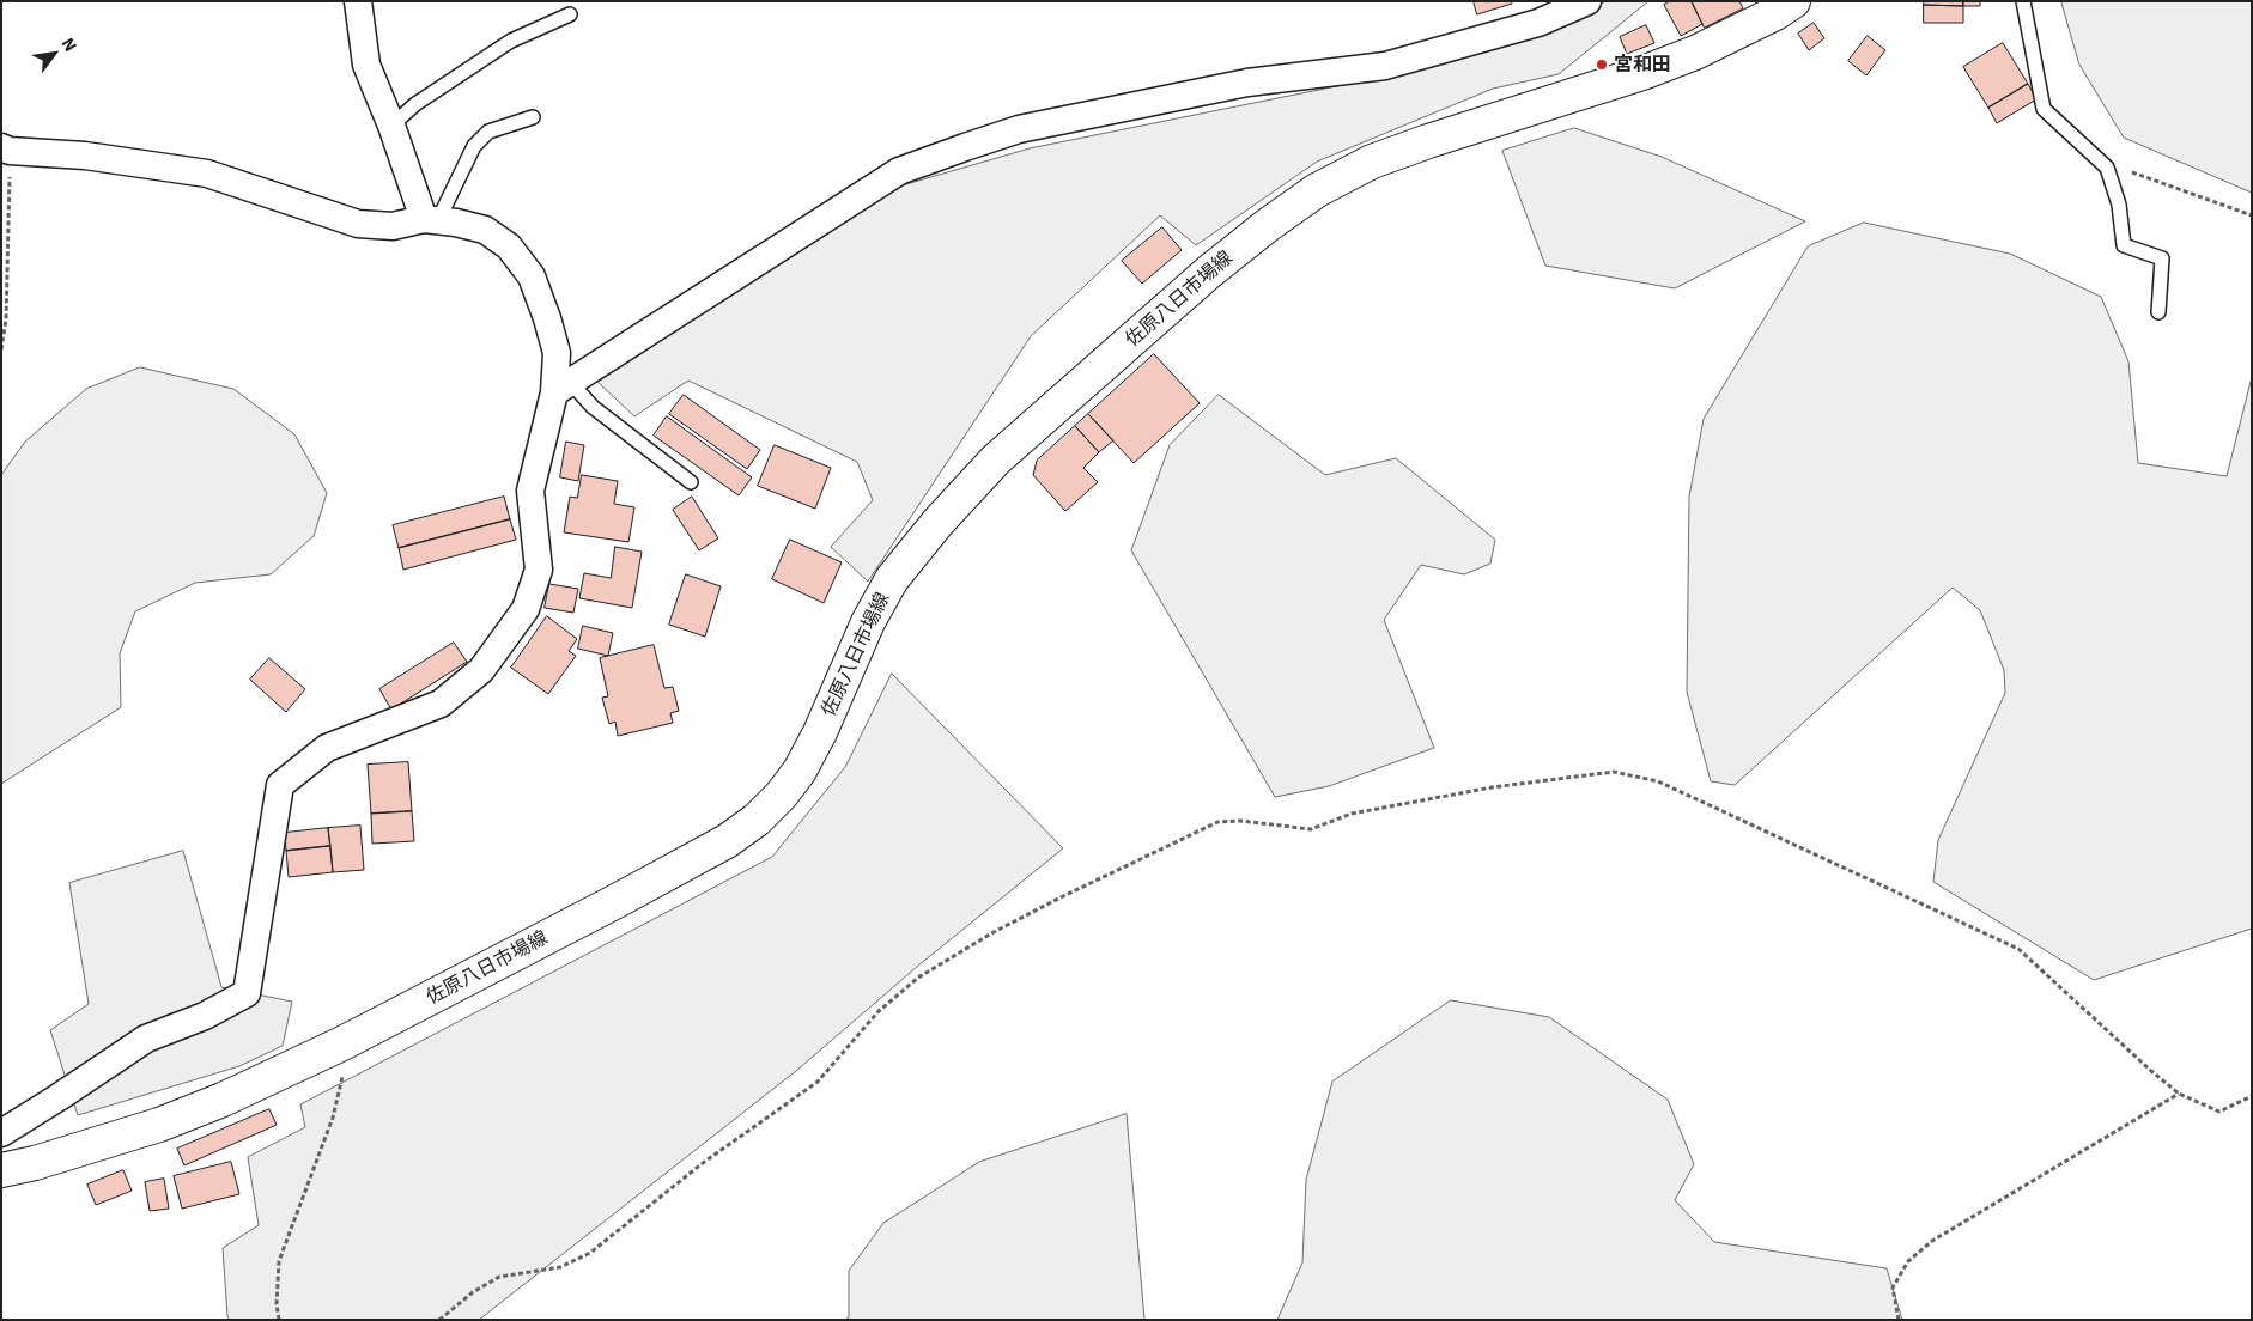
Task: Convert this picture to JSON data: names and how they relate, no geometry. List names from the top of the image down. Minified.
{"streets":{"main road":["佐原八日市場線"]},"places":["宮和田"],"north":"top right"}
